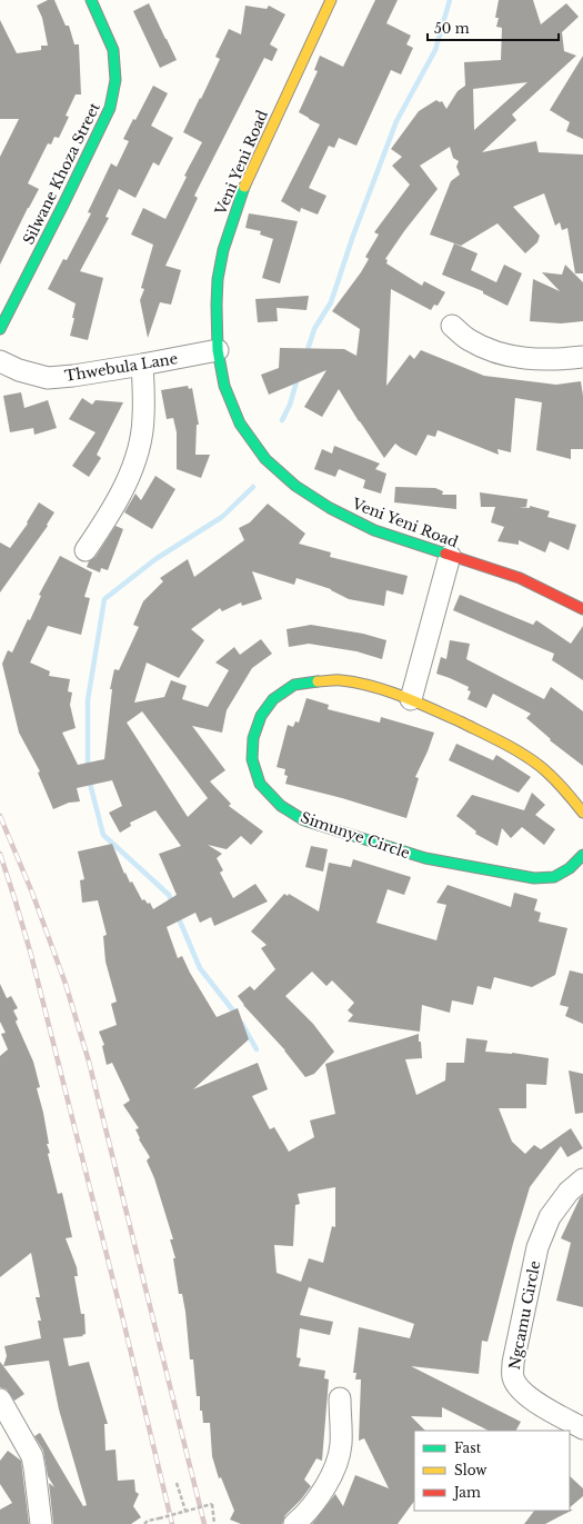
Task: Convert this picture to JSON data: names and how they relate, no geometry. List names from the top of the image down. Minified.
{"streets":{"street":["Veni Yeni Road","Silwane Khoza Street","Thwebula Lane","Simunye Circle","Ngcamu Circle"]},"crossings":[["Veni Yeni Road","Thwebula Lane"]],"legend":["Fast","Slow","Jam"],"scale_bar":"50 m"}
